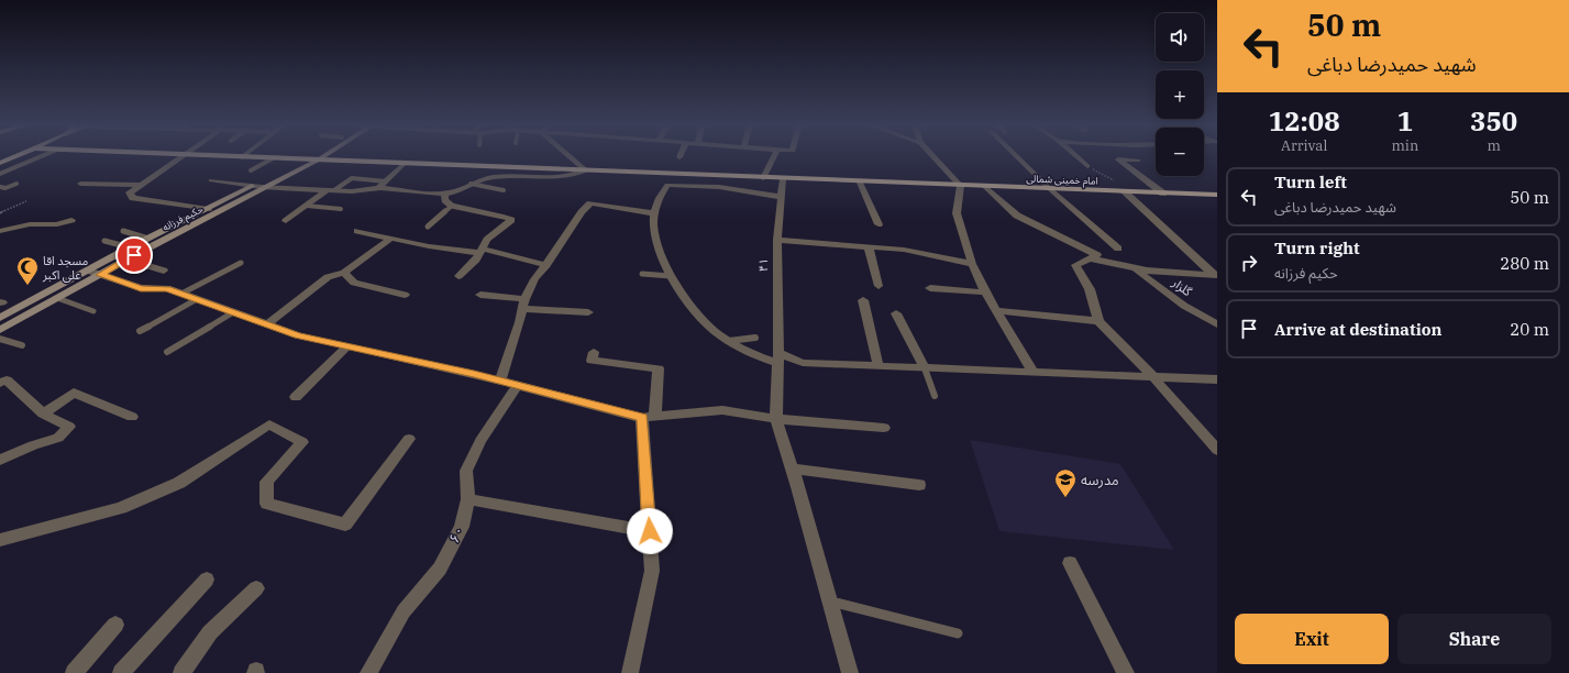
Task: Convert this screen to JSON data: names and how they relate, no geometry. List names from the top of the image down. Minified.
{"streets":{"main road":["امام خمینی شمالی"],"street":["حکیم فرزانه","۴۱","گلزار","۶۰"]},"crossings":[["امام خمینی شمالی","حکیم فرزانه"],["امام خمینی شمالی","۴۱"]],"places":{"mosque":["مسجد اقا علی اکبر"],"school or university":["مدرسه"]},"page":{"turn":["50 m","شهید حمیدرضا دباغی"],"map_buttons":["+","−"],"eta":["12:08","Arrival","1","min","350","m"],"list":[{"name":"Turn left","note":"شهید حمیدرضا دباغی","value":"50 m"},{"name":"Turn right","note":"حکیم فرزانه","value":"280 m"},{"name":"Arrive at destination","value":"20 m"}],"buttons":["Exit","Share"]}}
